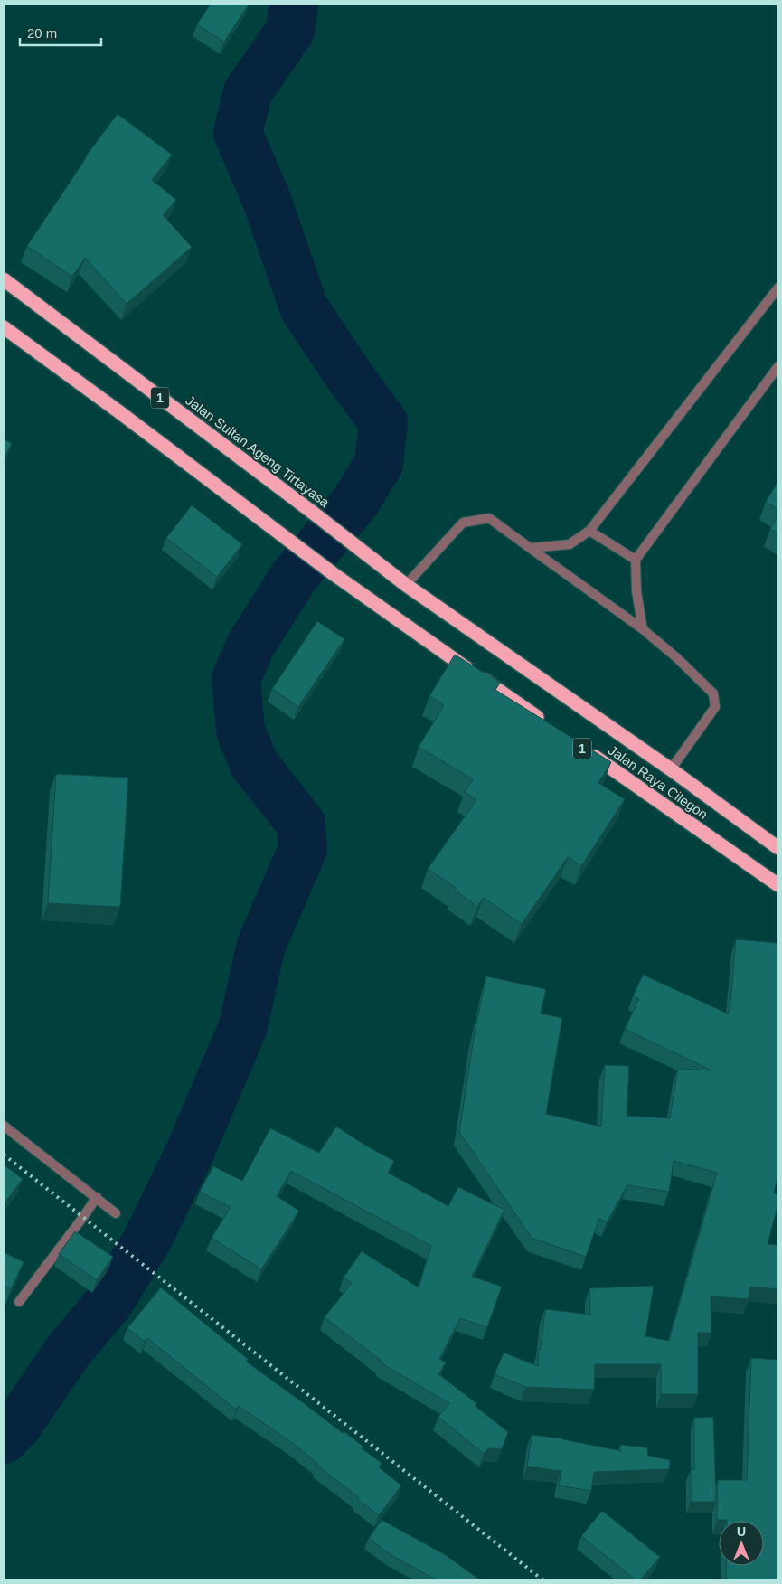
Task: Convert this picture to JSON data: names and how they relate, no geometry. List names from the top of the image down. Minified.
{"streets":{"highway":["1","Jalan Sultan Ageng Tirtayasa","Jalan Raya Cilegon"]},"crossings":[["Jalan Sultan Ageng Tirtayasa","Jalan Raya Cilegon"]],"scale_bar":"20 m","north":"top"}
